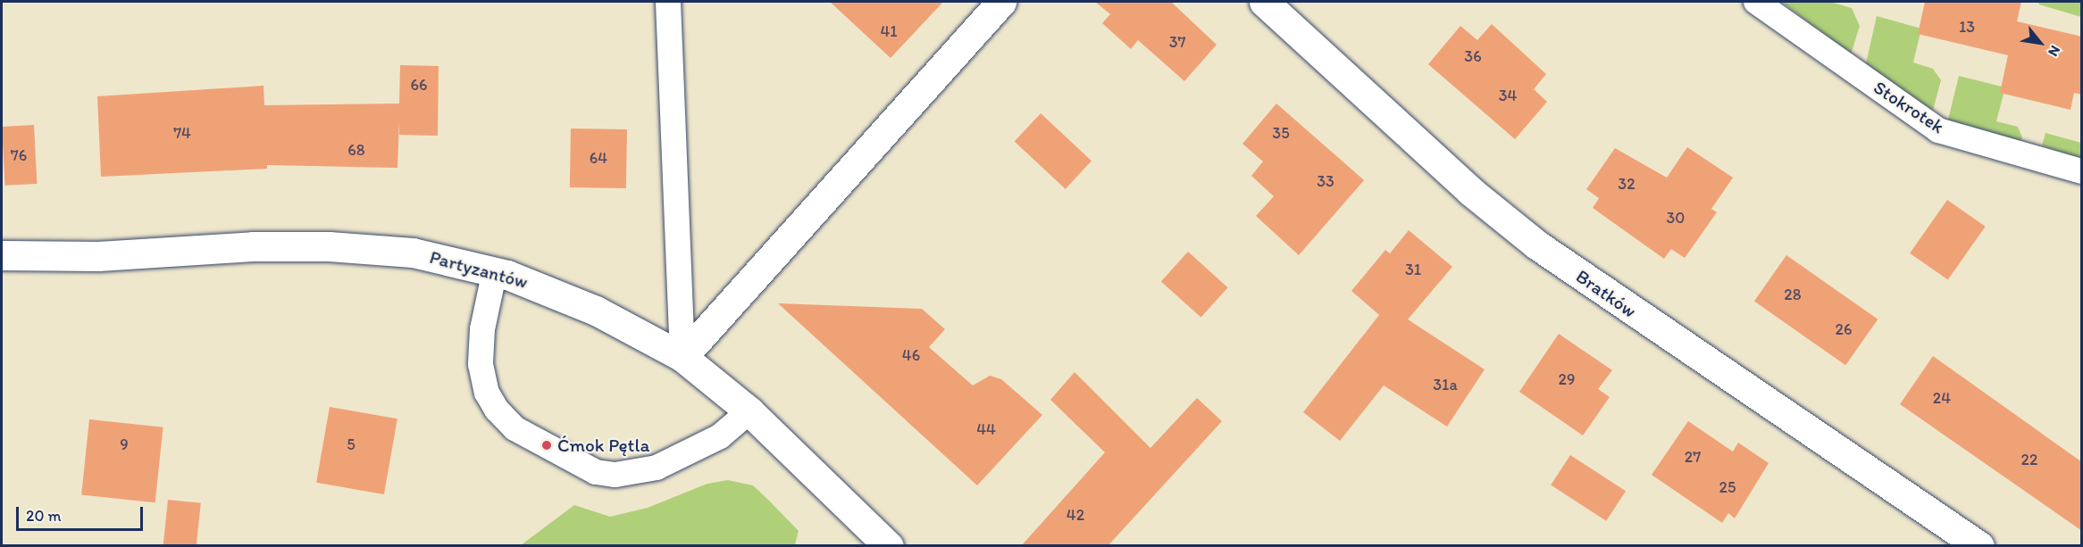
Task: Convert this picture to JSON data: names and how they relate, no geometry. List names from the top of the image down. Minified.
{"streets":{"street":["Partyzantów","Bratków"],"lane":["Stokrotek"]},"places":["Ćmok Pętla"],"house_numbers":["13","41","37","36","66","34","74","35","68","76","64","33","32","30","31","28","26","46","29","31a","24","44","9","5","27","22","25","42"],"scale_bar":"20 m","north":"bottom right"}
